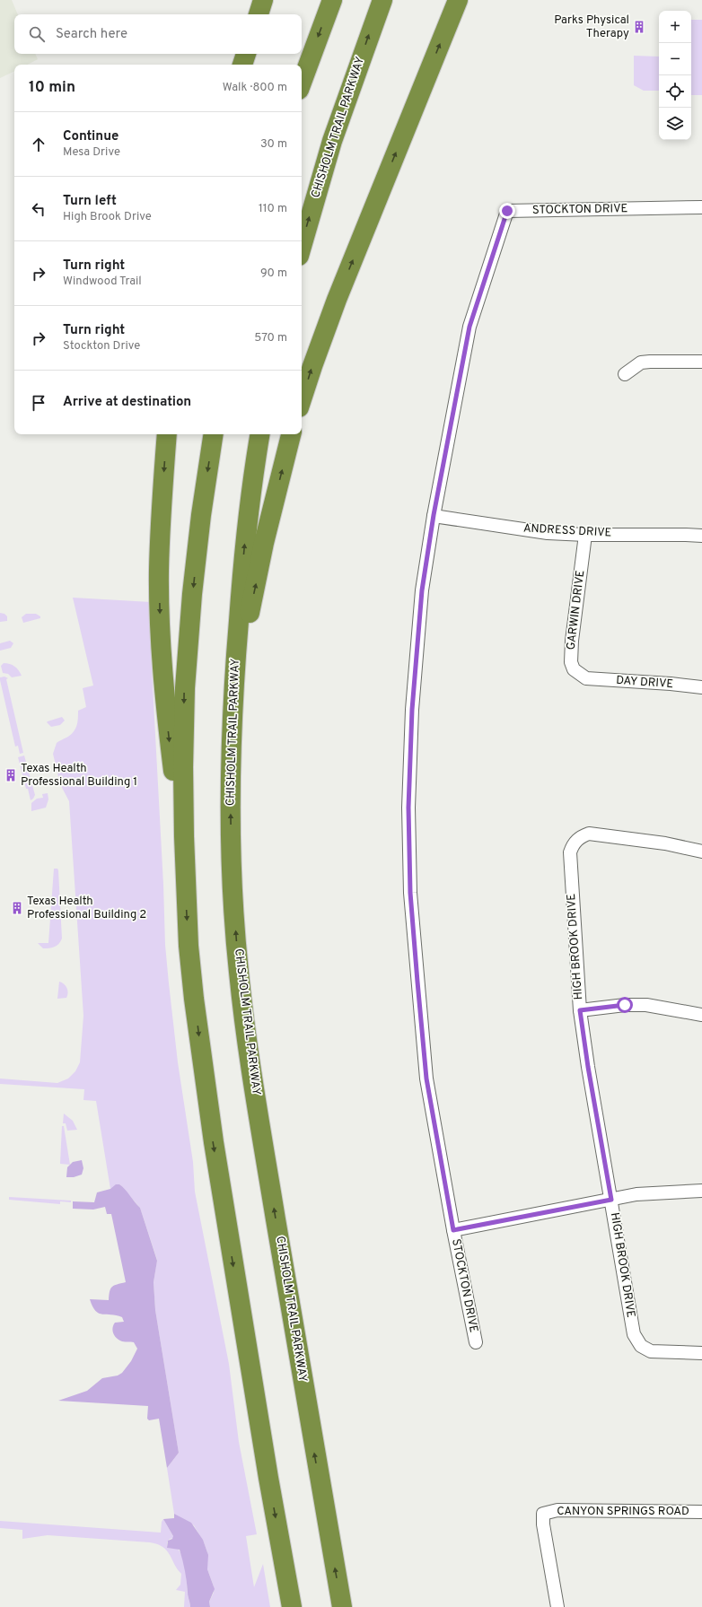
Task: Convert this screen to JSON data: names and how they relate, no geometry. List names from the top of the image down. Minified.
{"streets":{"highway":["CHISHOLM TRAIL PARKWAY"],"street":["STOCKTON DRIVE","ANDRESS DRIVE","GARWIN DRIVE","DAY DRIVE","HIGH BROOK DRIVE","CANYON SPRINGS ROAD"]},"crossings":[["STOCKTON DRIVE","ANDRESS DRIVE"],["ANDRESS DRIVE","GARWIN DRIVE"],["GARWIN DRIVE","DAY DRIVE"]],"places":{"building":["Parks Physical Therapy","Texas Health Professional Building 1","Texas Health Professional Building 2"]},"page":{"map_buttons":["+","−"],"search":"Search here","heading":["10 min","Walk · 800 m"],"list":[["Continue","Mesa Drive","30 m"],["Turn left","High Brook Drive","110 m"],["Turn right","Windwood Trail","90 m"],["Turn right","Stockton Drive","570 m"],"Arrive at destination"]}}
